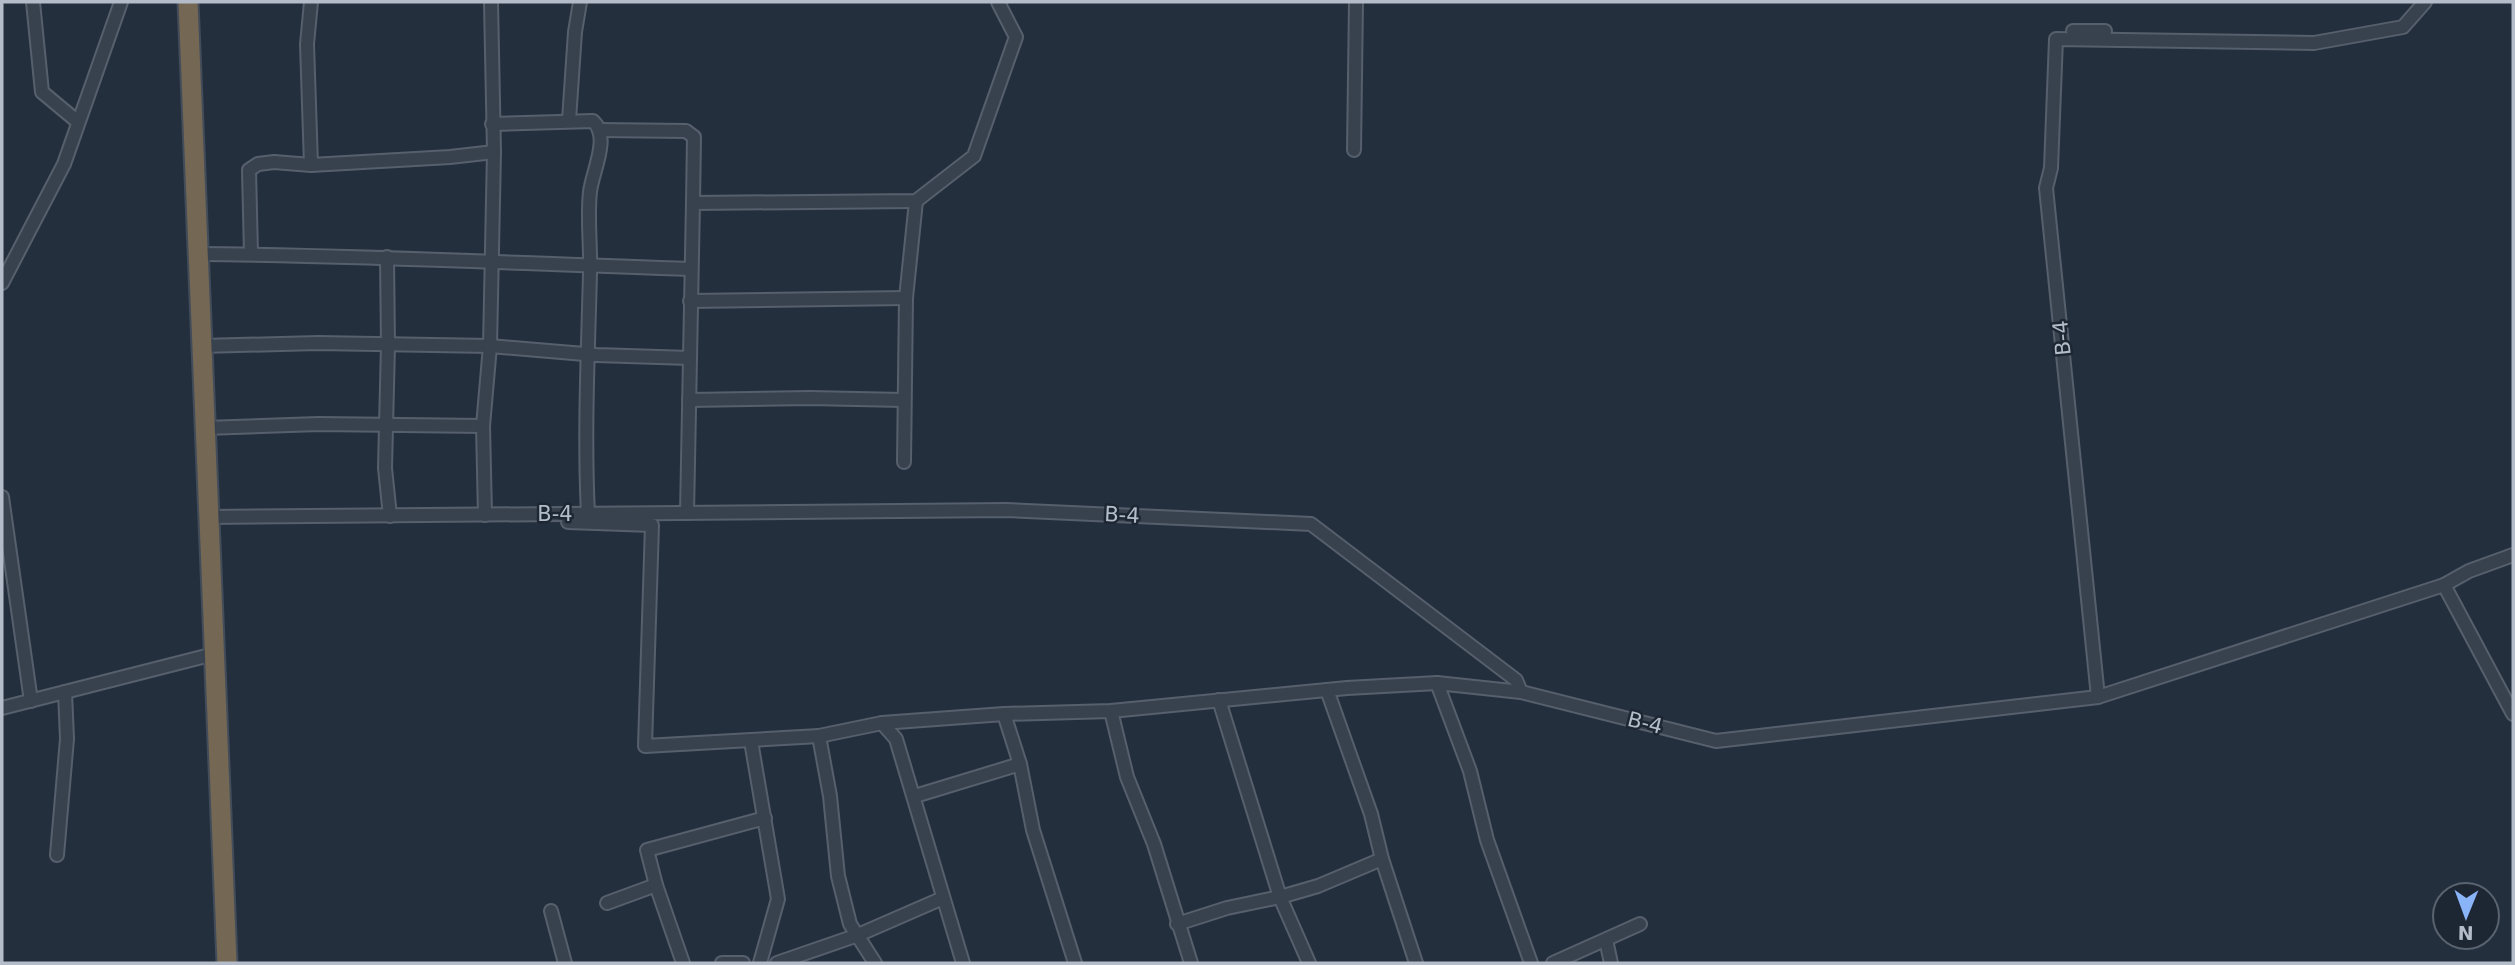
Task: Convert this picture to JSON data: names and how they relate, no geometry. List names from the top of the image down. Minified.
{"streets":{"street":["B-4"]},"north":"bottom"}
